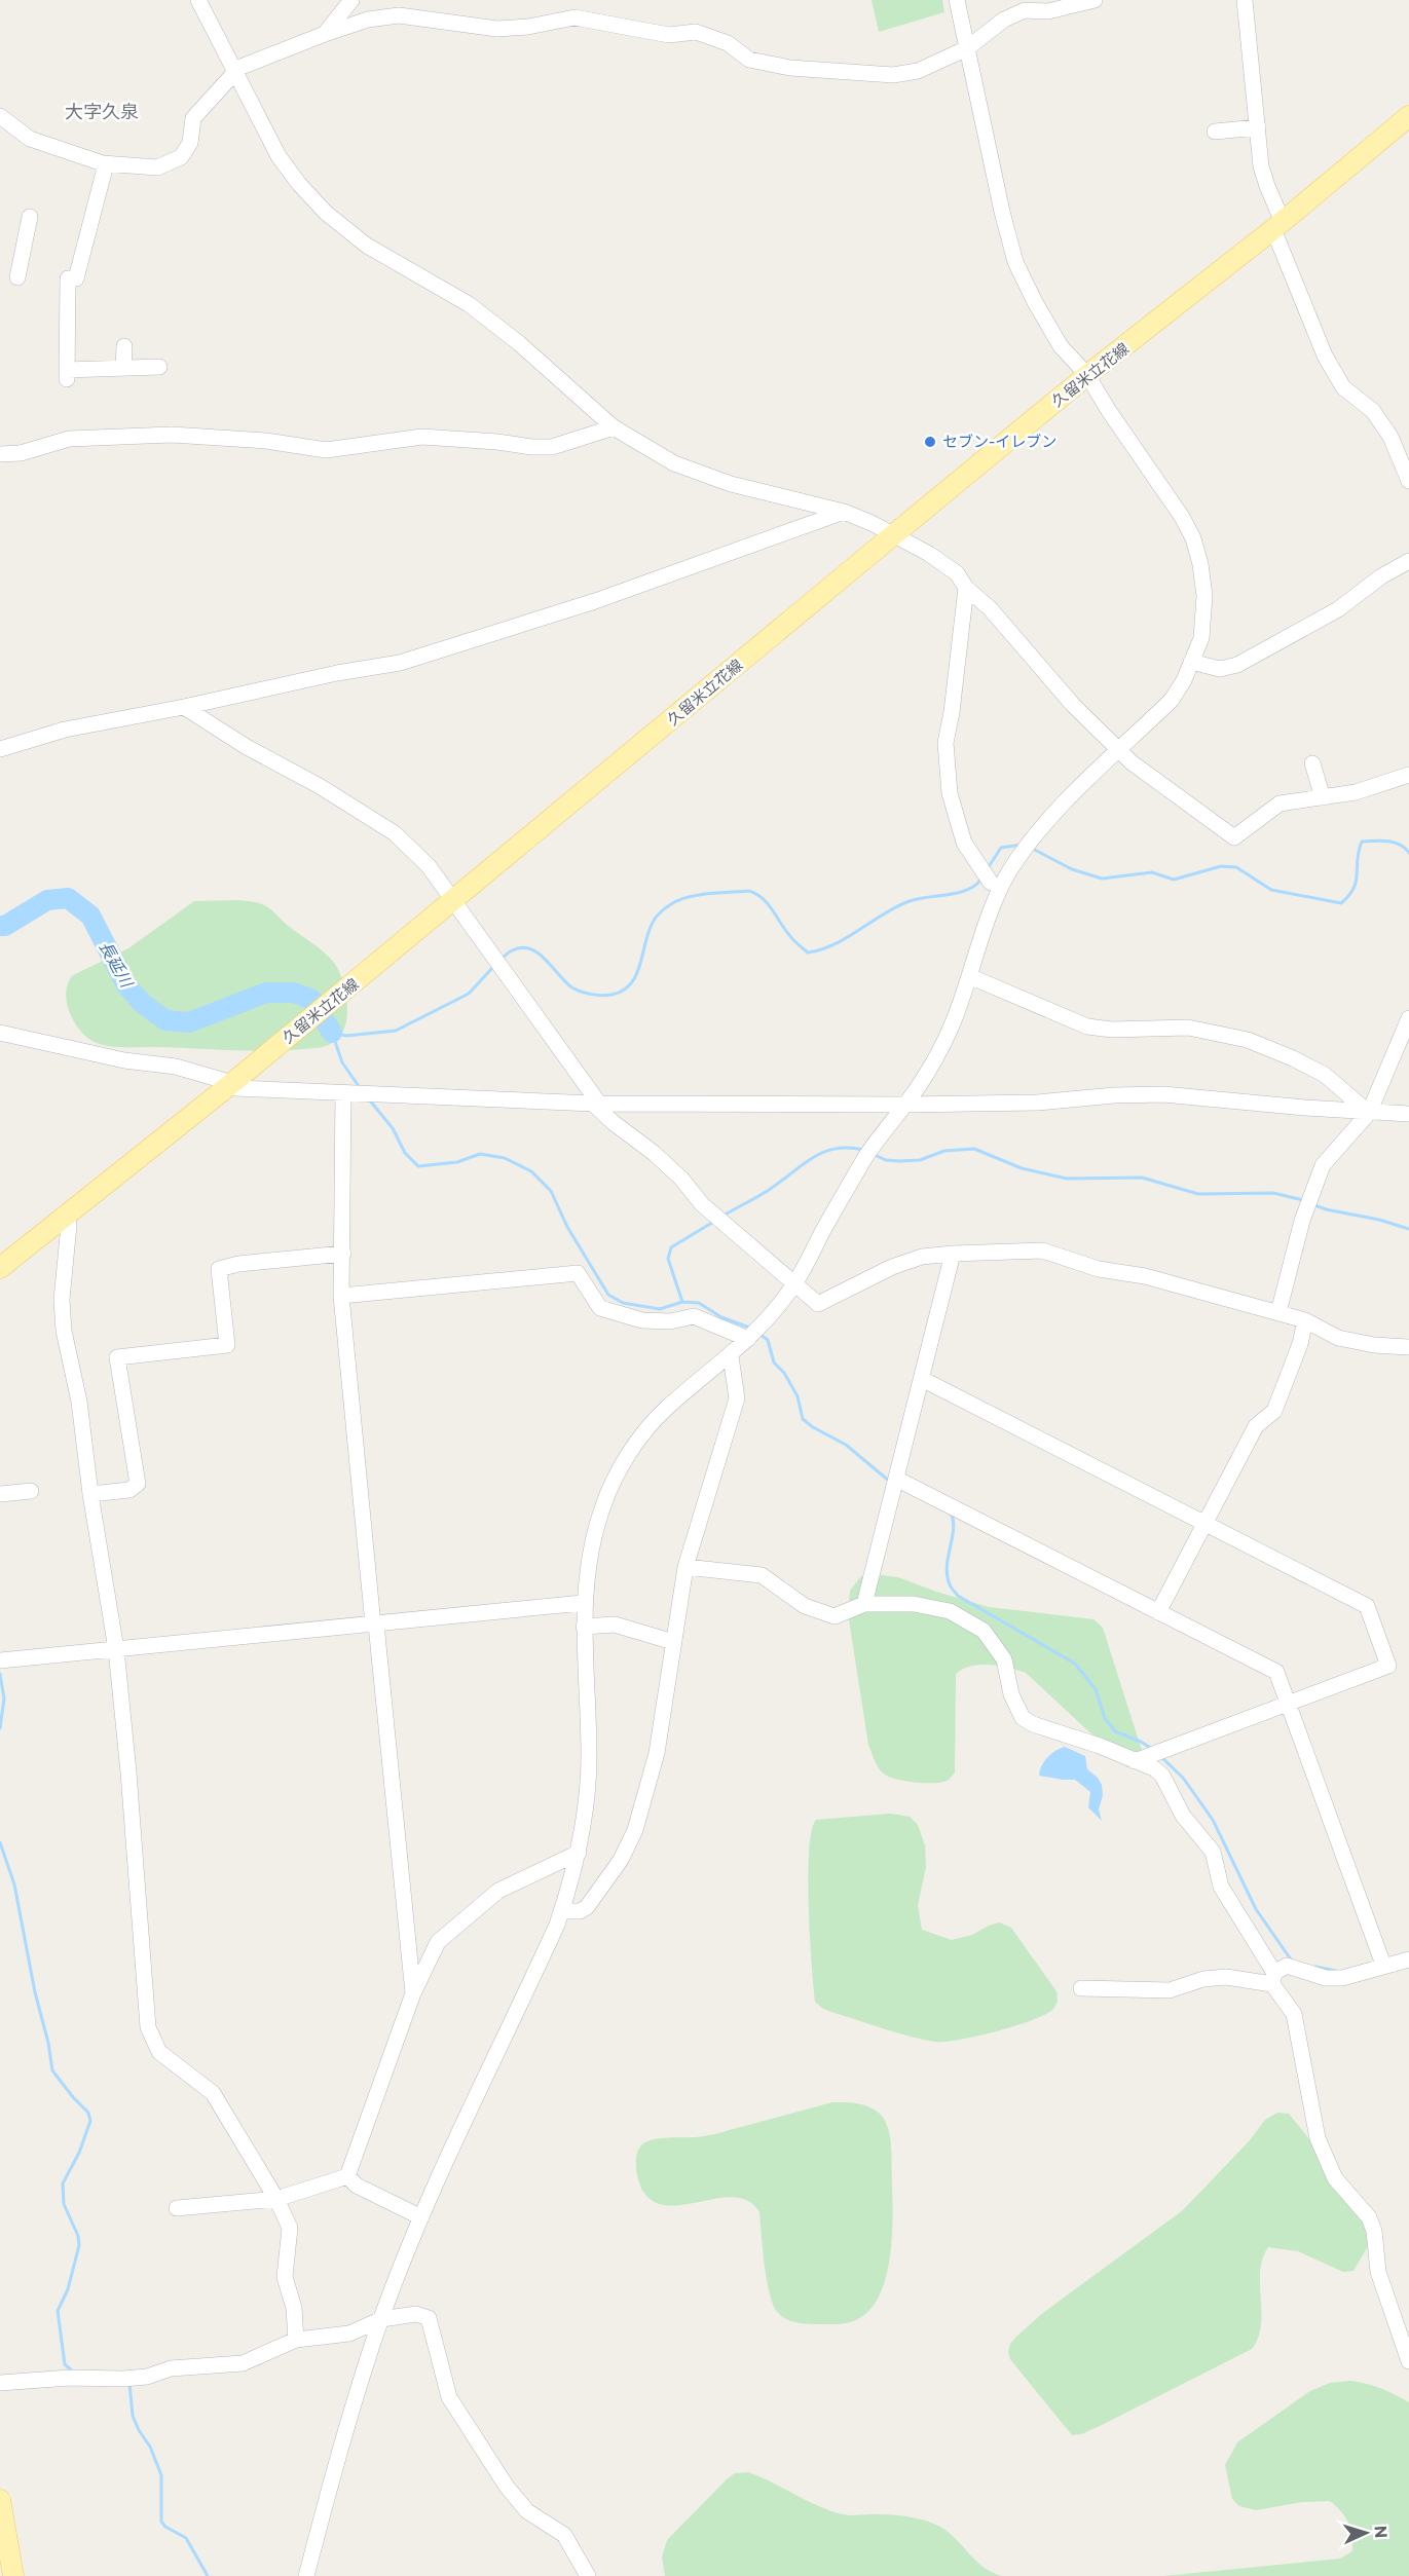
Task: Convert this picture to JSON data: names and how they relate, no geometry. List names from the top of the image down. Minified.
{"streets":{"main road":["久留米立花線"]},"districts":["大字久泉"],"water":["長延川"],"places":["セブン-イレブン"],"north":"right"}
